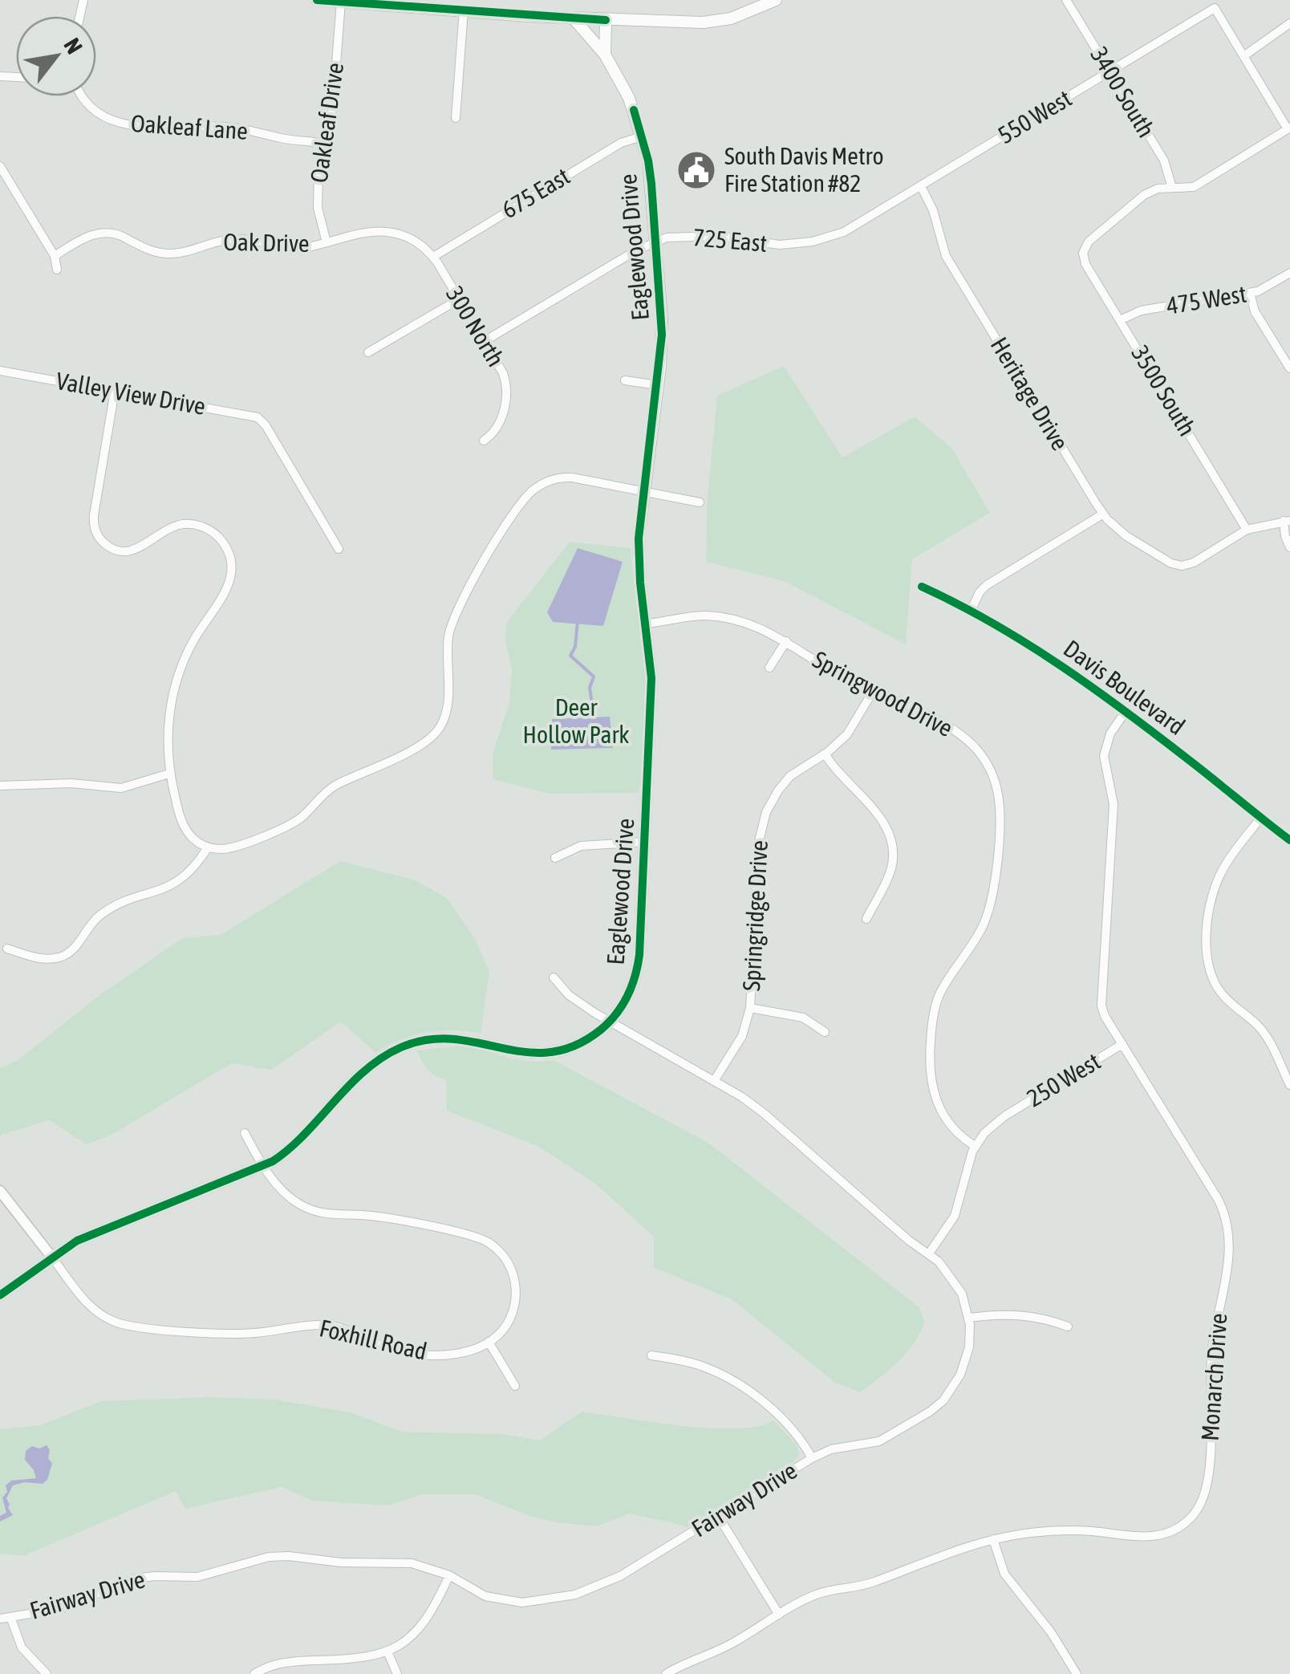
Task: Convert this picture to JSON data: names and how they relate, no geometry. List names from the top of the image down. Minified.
{"streets":{"main road":["Eaglewood Drive"],"street":["3400 South","550 West","Oakleaf Drive","Oakleaf Lane","675 East","725 East","Oak Drive","475 West","300 North","3500 South","Valley View Drive","Heritage Drive","Davis Boulevard","Springwood Drive","Springridge Drive","250 West","Foxhill Road","Monarch Drive","Fairway Drive"]},"crossings":[["3400 South","550 West"],["3400 South","3500 South"],["550 West","725 East"],["550 West","Heritage Drive"],["Oakleaf Drive","Oakleaf Lane"],["Oakleaf Drive","Oak Drive"],["675 East","Oak Drive"],["675 East","Eaglewood Drive"],["675 East","300 North"],["725 East","Eaglewood Drive"],["725 East","300 North"],["Oak Drive","300 North"],["Eaglewood Drive","Springwood Drive"],["Eaglewood Drive","Foxhill Road"],["Eaglewood Drive","Fairway Drive"],["475 West","3500 South"],["3500 South","Heritage Drive"],["Davis Boulevard","Monarch Drive"],["Springwood Drive","Springridge Drive"],["Springwood Drive","250 West"],["Springridge Drive","Fairway Drive"],["250 West","Monarch Drive"]],"parks":["Deer Hollow Park"],"places":{"public building":["South Davis Metro Fire Station #82"]},"north":"top right"}
